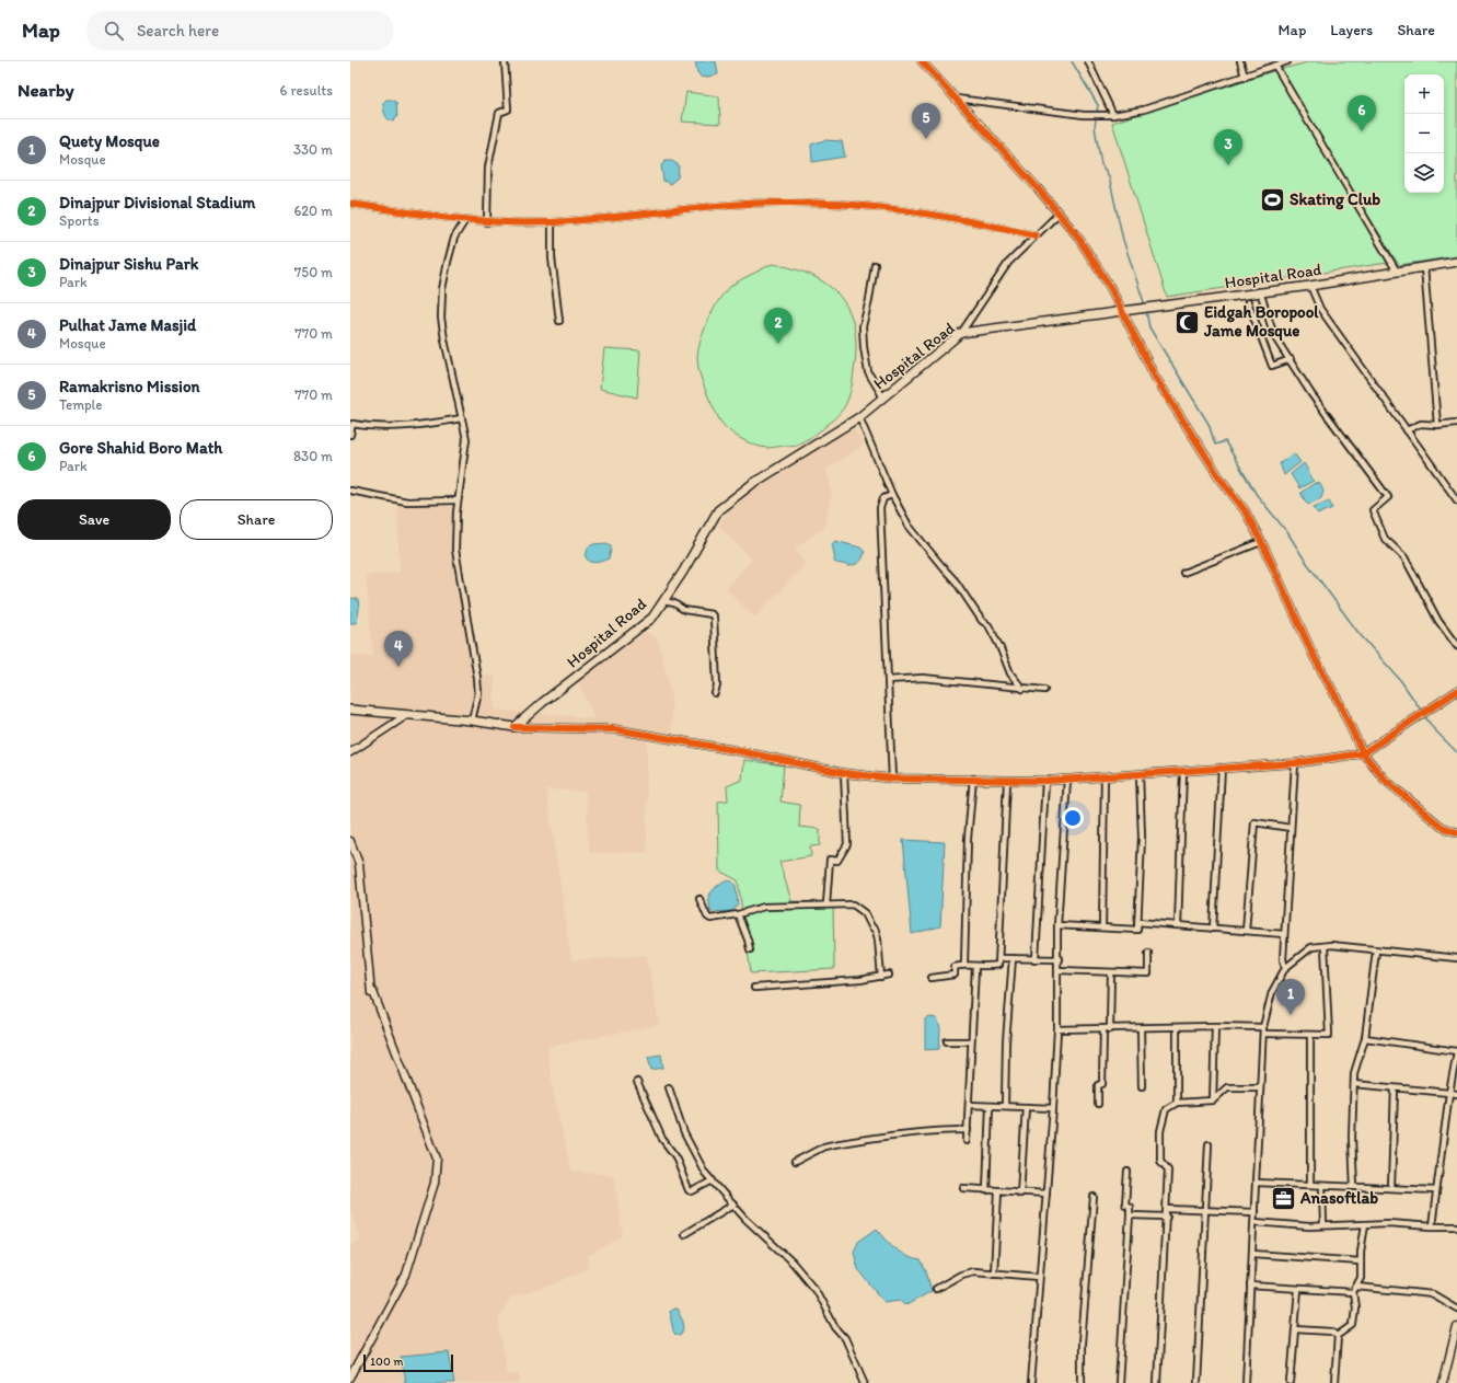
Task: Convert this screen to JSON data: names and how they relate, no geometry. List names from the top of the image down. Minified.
{"streets":{"main road":["Hospital Road"]},"places":{"sports":["Skating Club"],"mosque":["Eidgah Boropool Jame Mosque"],"office":["Anasoftlab"]},"scale_bar":"100 m","page":{"header":"Map","search":"Search here","nav":["Map","Layers","Share"],"heading":["Nearby","6 results"],"map_buttons":["+","−"],"pins":["6","5","3","2","4","1"],"list":[{"mark":"1","name":"Quety Mosque","note":"Mosque","value":"330 m"},{"mark":"2","name":"Dinajpur Divisional Stadium","note":"Sports","value":"620 m"},{"mark":"3","name":"Dinajpur Sishu Park","note":"Park","value":"750 m"},{"mark":"4","name":"Pulhat Jame Masjid","note":"Mosque","value":"770 m"},{"mark":"5","name":"Ramakrisno Mission","note":"Temple","value":"770 m"},{"mark":"6","name":"Gore Shahid Boro Math","note":"Park","value":"830 m"}],"buttons":["Save","Share"],"scale":"100 m"}}
